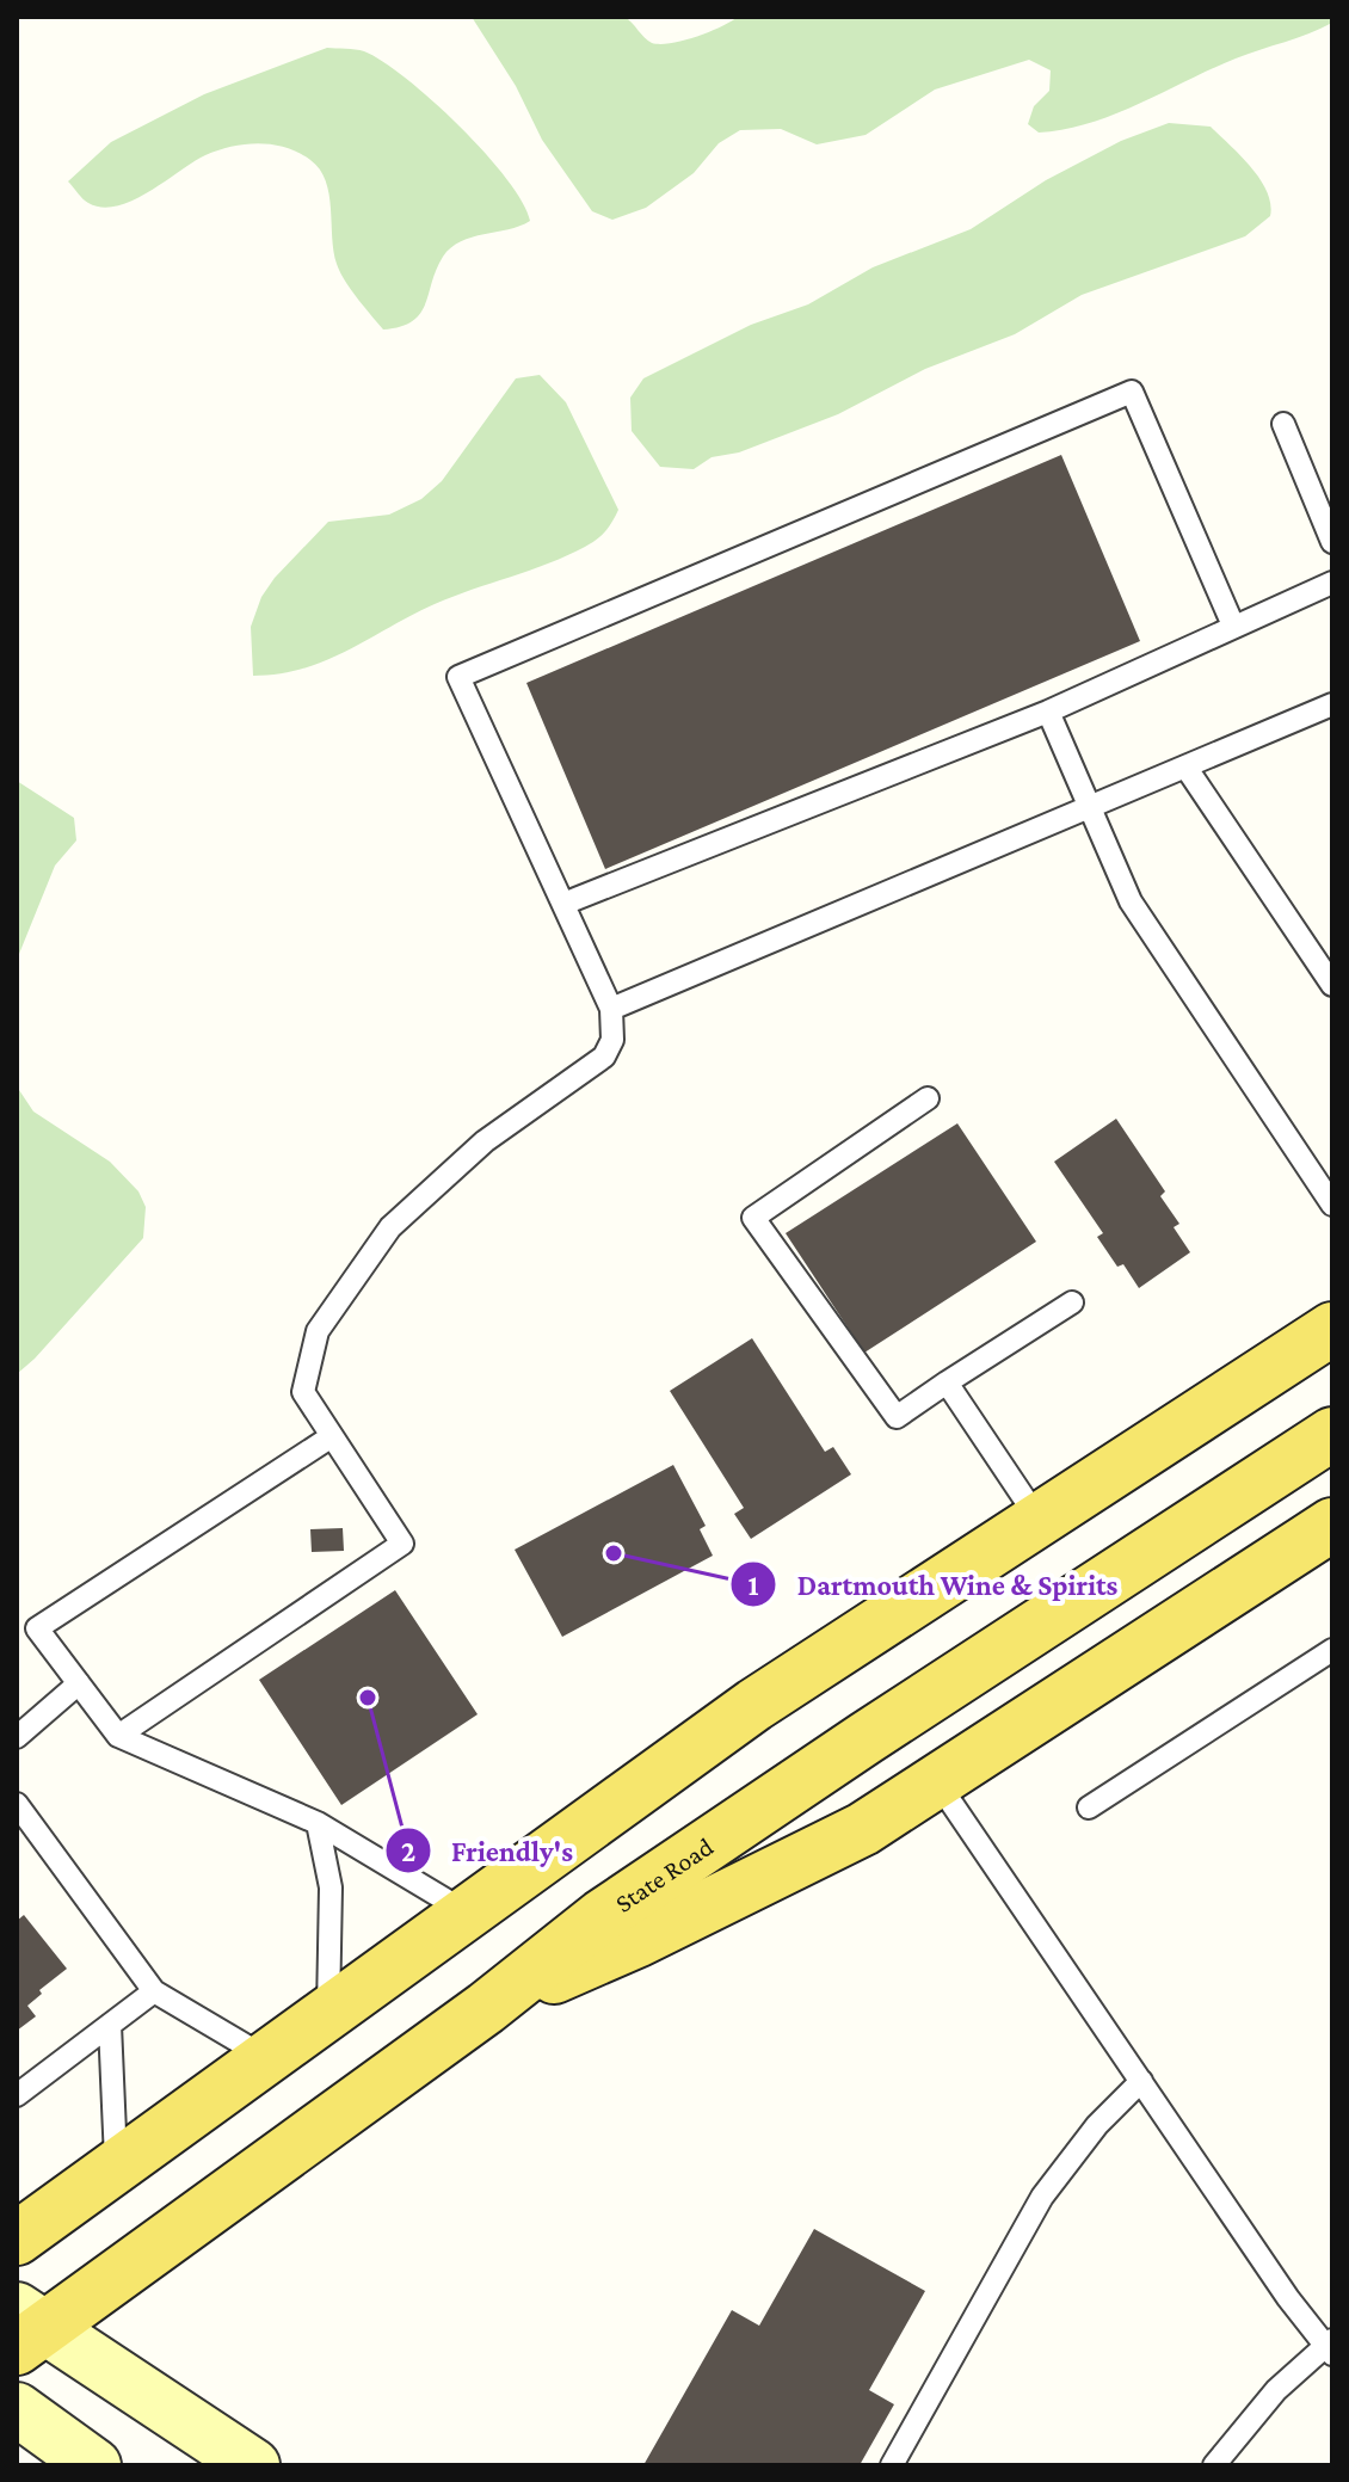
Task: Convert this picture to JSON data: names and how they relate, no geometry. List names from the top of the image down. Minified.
{"streets":{"main road":["State Road"]},"places":["Dartmouth Wine & Spirits","Friendly's"]}
